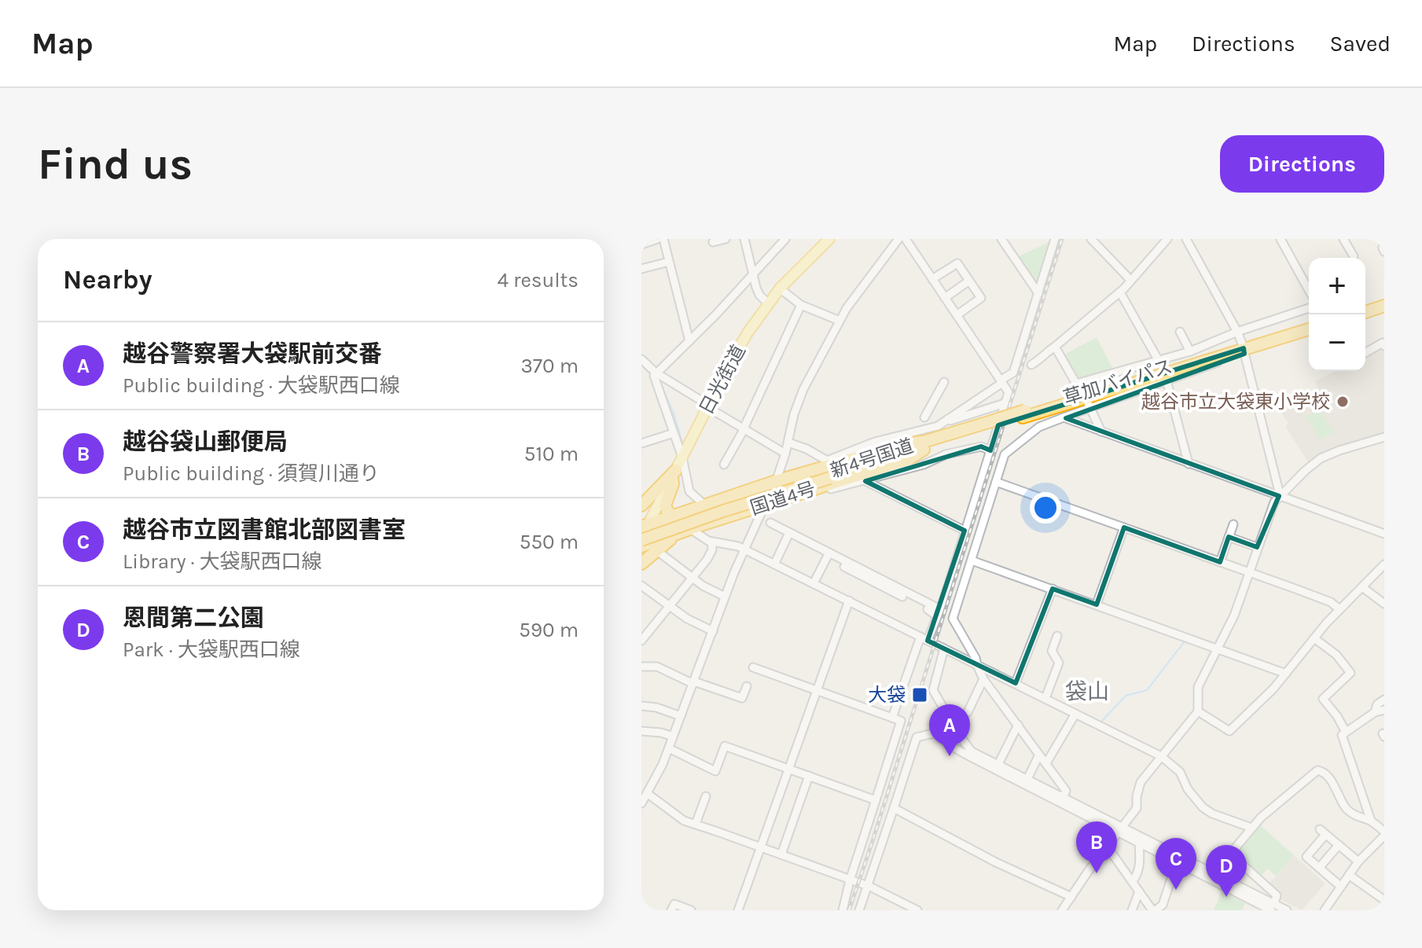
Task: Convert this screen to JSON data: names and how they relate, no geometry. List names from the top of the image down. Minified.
{"streets":{"highway":["日光街道","草加バイパス","新4号国道","国道4号"]},"crossings":[["日光街道","新4号国道"],["日光街道","国道4号"],["草加バイパス","新4号国道"],["草加バイパス","国道4号"],["新4号国道","国道4号"]],"districts":["袋山"],"places":{"other":["越谷市立大袋東小学校"],"transit":["大袋"]},"page":{"header":"Map","nav":["Map","Directions","Saved"],"buttons":"Directions","title":"Find us","heading":["Nearby","4 results"],"map_buttons":["+","−"],"list":[{"mark":"A","name":"越谷警察署大袋駅前交番","note":"Public building · 大袋駅西口線","value":"370 m"},{"mark":"B","name":"越谷袋山郵便局","note":"Public building · 須賀川通り","value":"510 m"},{"mark":"C","name":"越谷市立図書館北部図書室","note":"Library · 大袋駅西口線","value":"550 m"},{"mark":"D","name":"恩間第二公園","note":"Park · 大袋駅西口線","value":"590 m"}],"pins":["A","B","C","D"]}}
